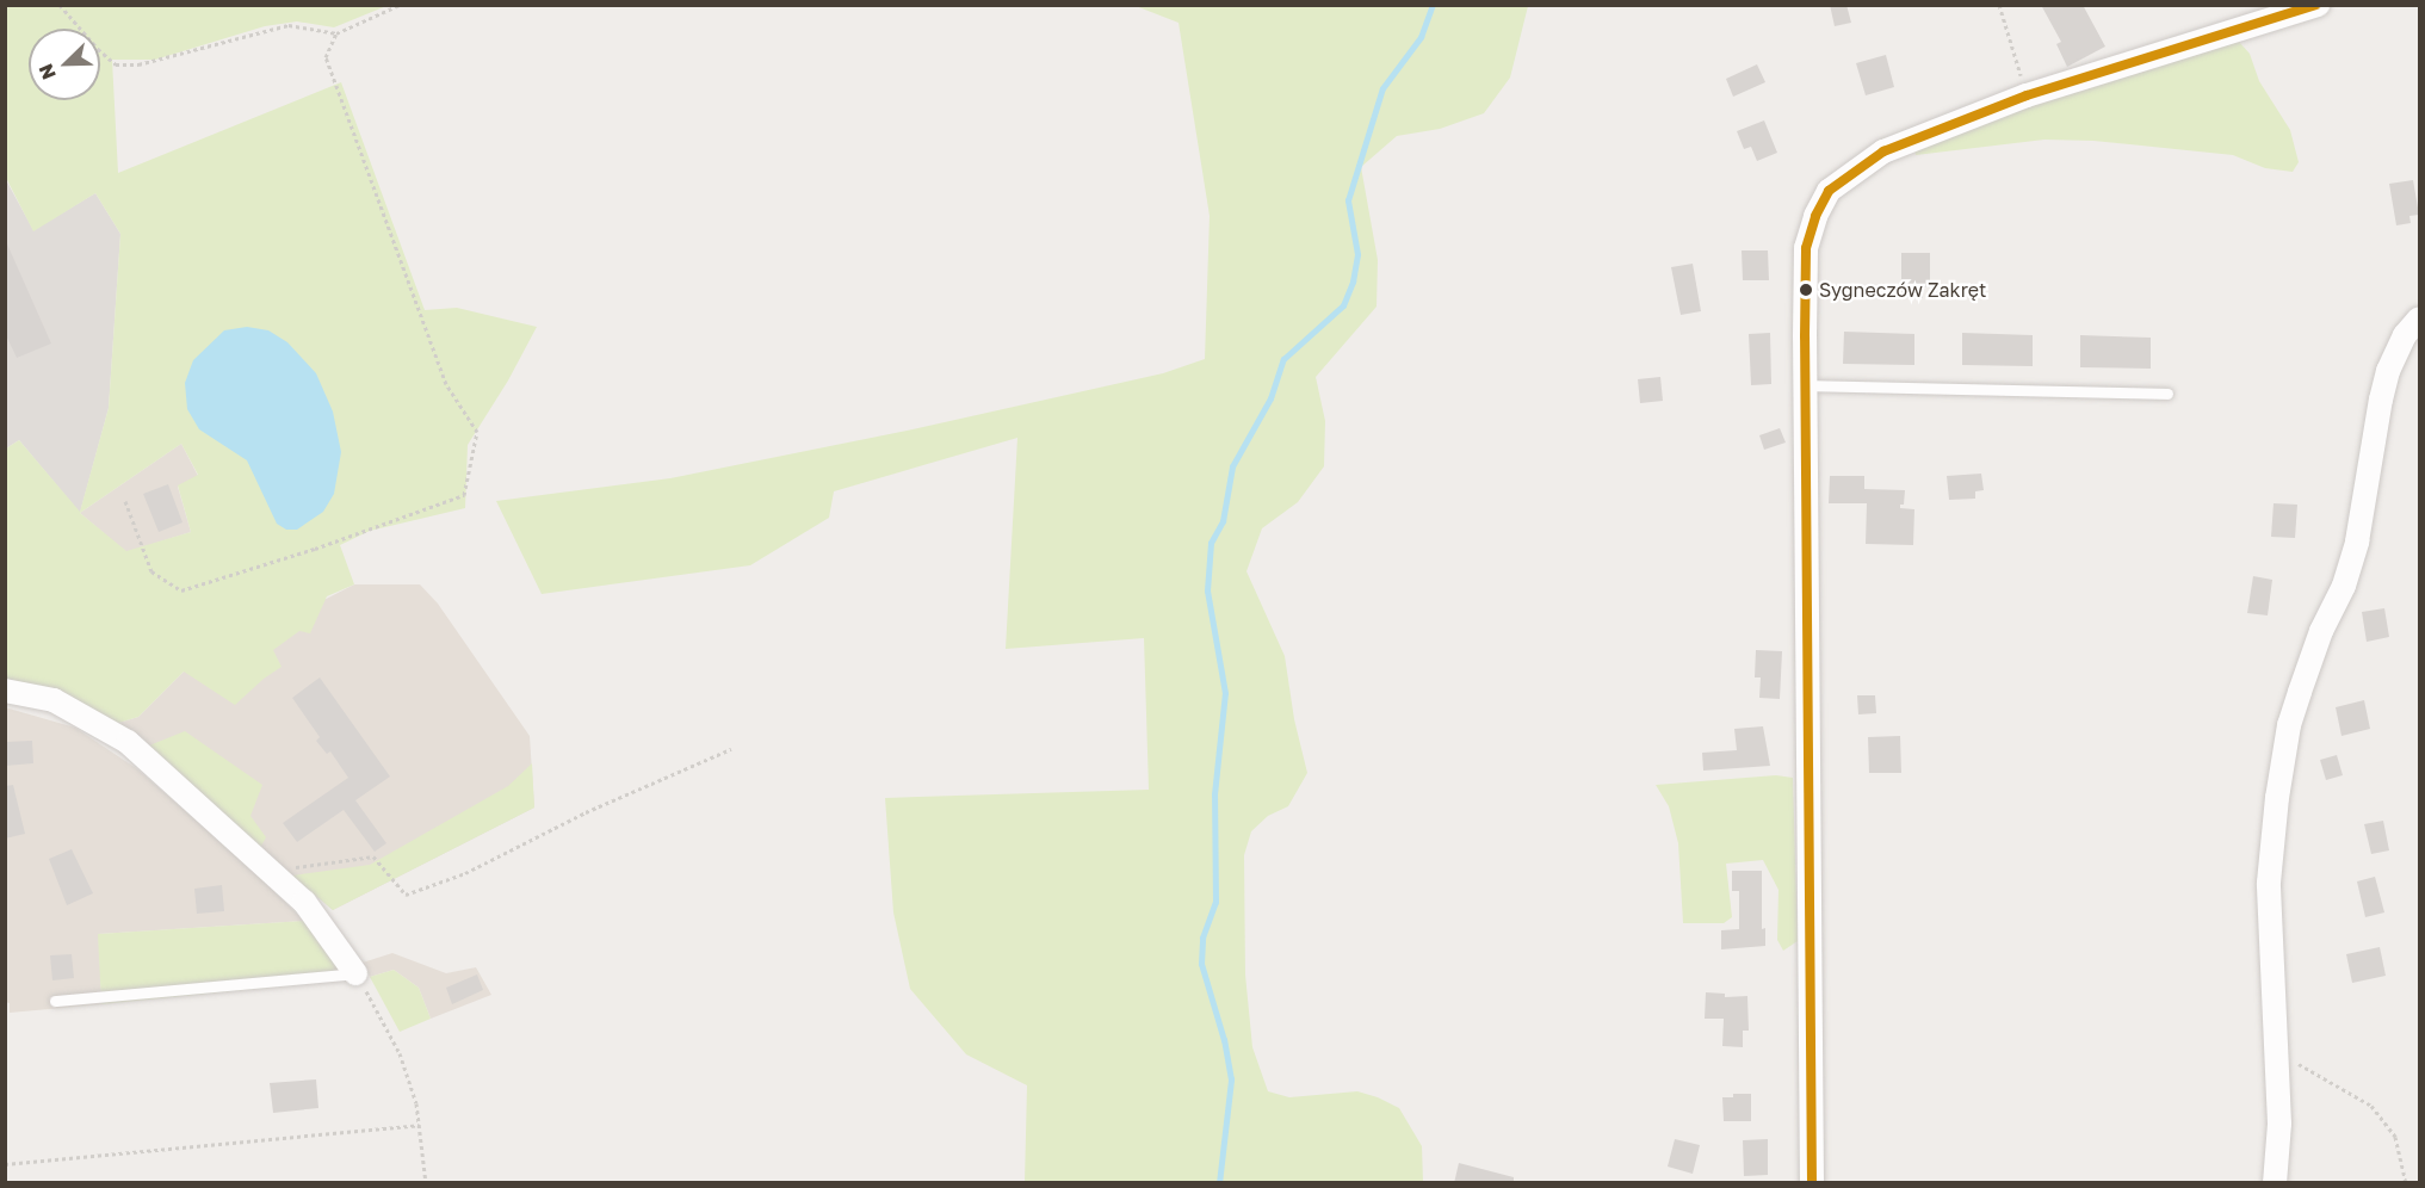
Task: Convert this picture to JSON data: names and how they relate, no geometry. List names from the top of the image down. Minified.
{"places":["Sygneczów Zakręt"],"north":"bottom left"}
